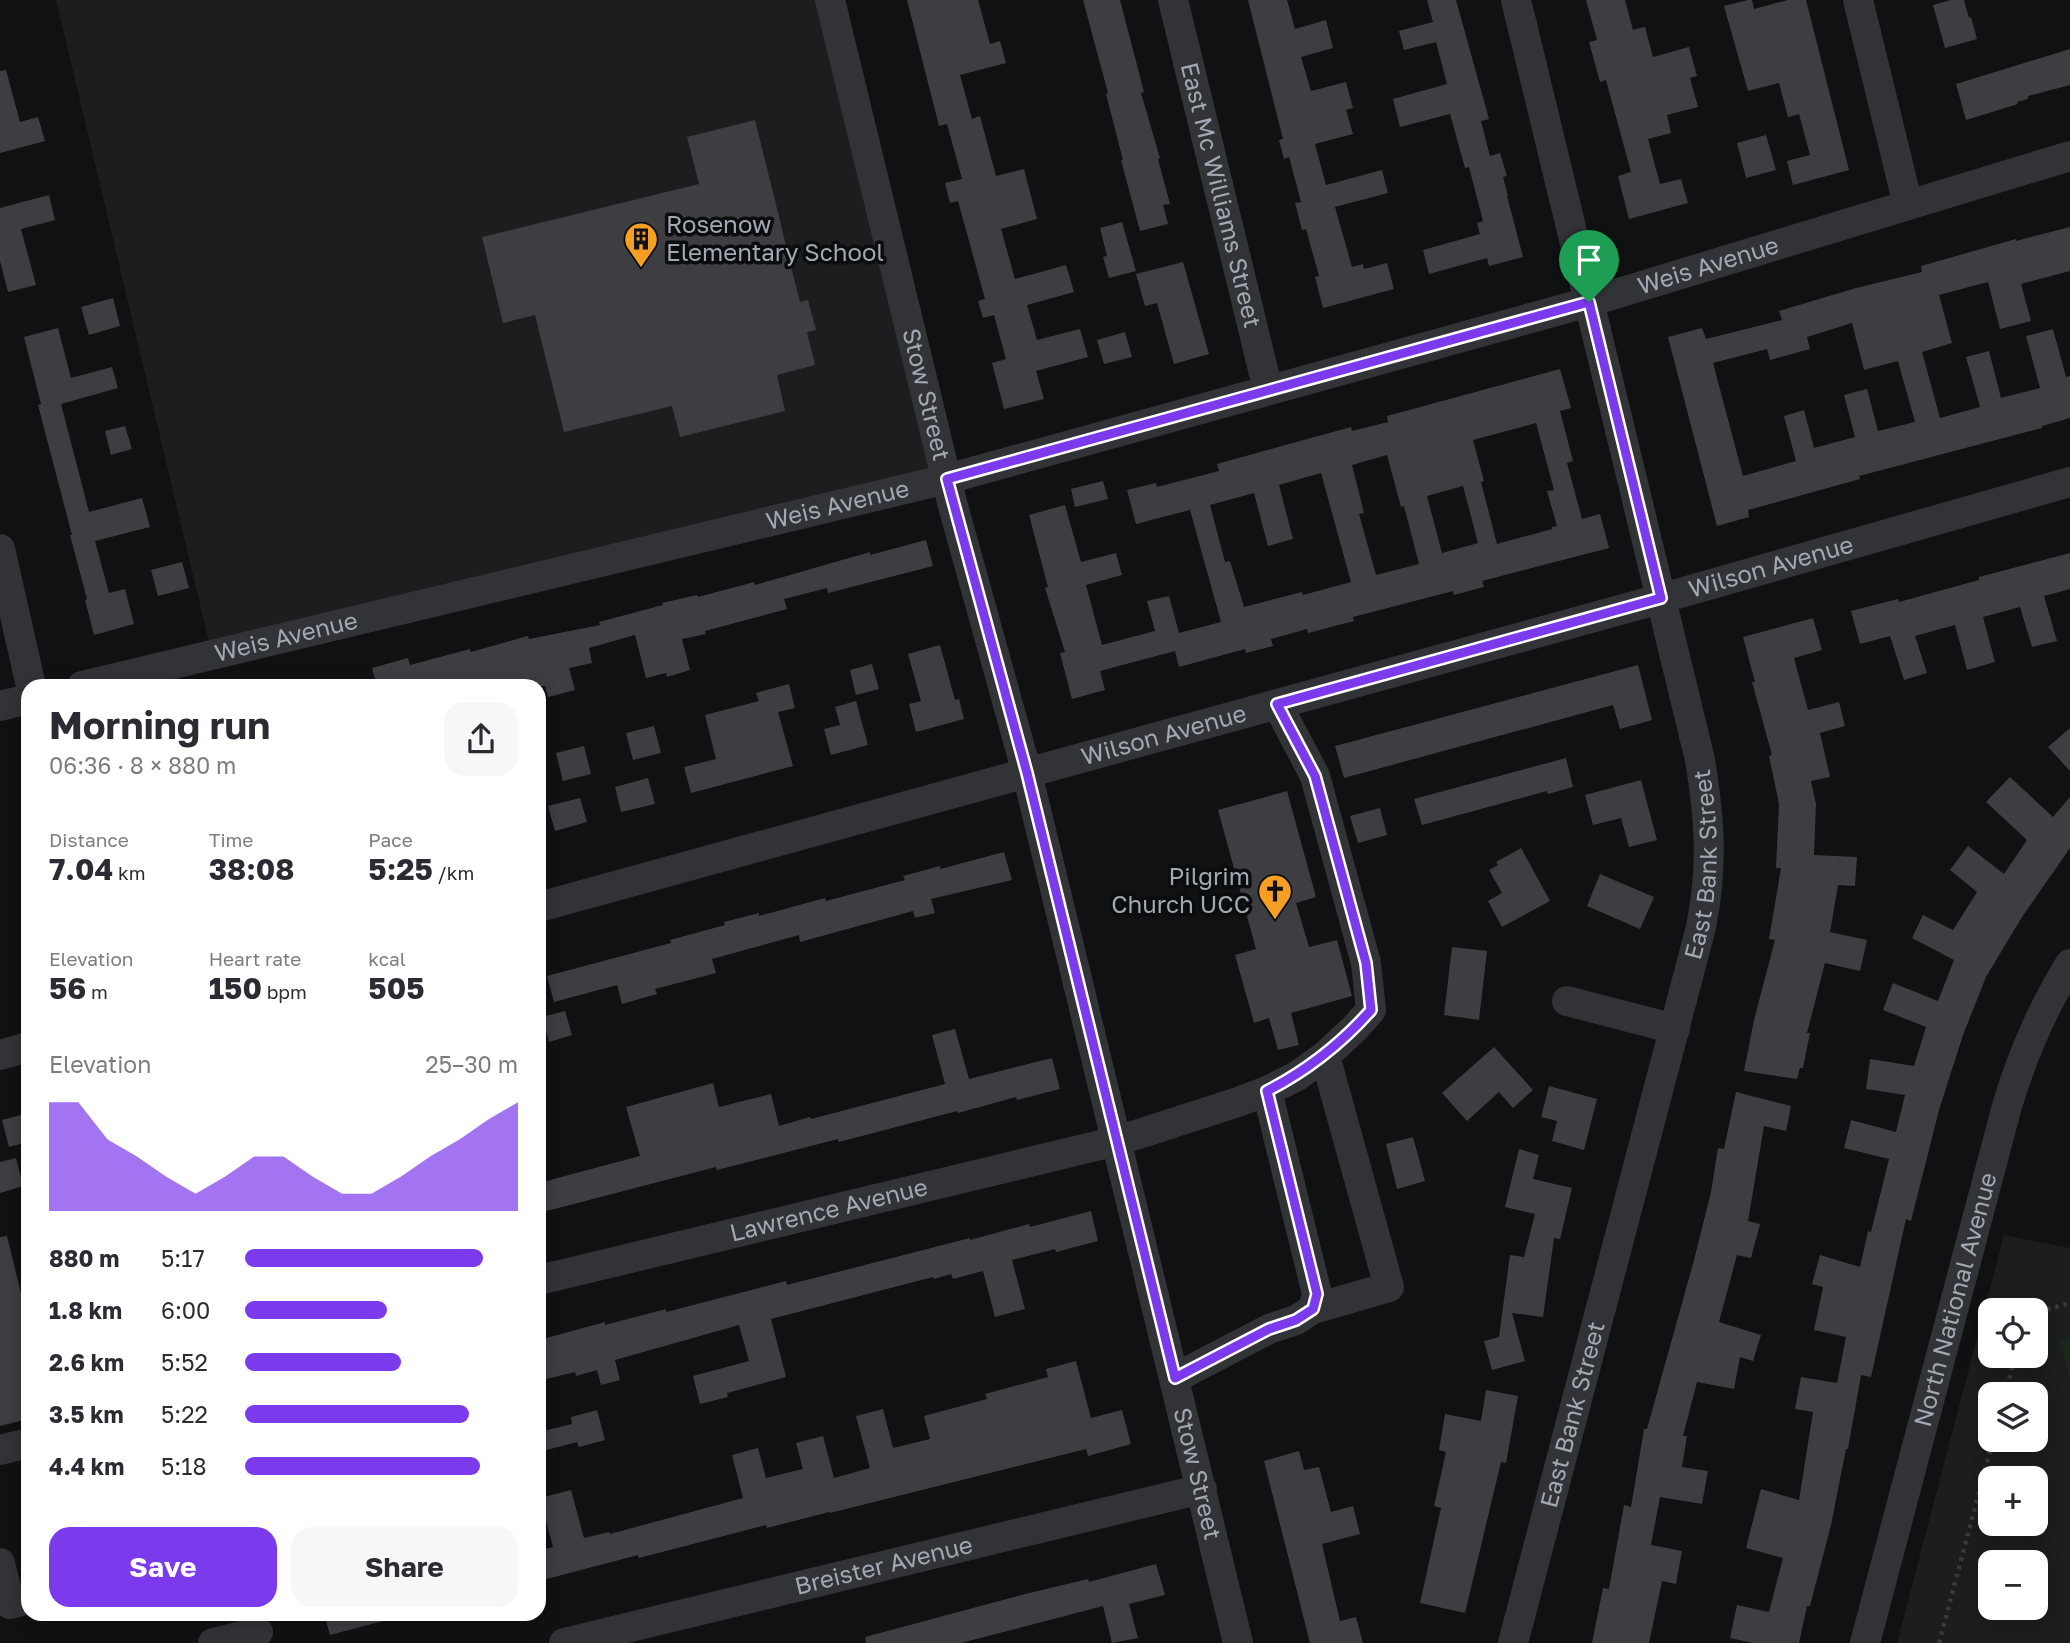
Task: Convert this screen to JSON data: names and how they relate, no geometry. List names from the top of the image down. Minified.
{"streets":{"street":["East Mc Williams Street","Weis Avenue","Stow Street","Wilson Avenue","East Bank Street","Lawrence Avenue","North National Avenue","Breister Avenue"]},"crossings":[["East Mc Williams Street","Weis Avenue"],["Weis Avenue","Stow Street"],["Weis Avenue","East Bank Street"],["Stow Street","Wilson Avenue"],["Stow Street","Lawrence Avenue"],["Stow Street","Breister Avenue"],["Wilson Avenue","East Bank Street"],["Wilson Avenue","Lawrence Avenue"]],"places":{"building":["Rosenow Elementary School"],"church":["Pilgrim Church UCC"]},"page":{"heading":["Morning run","06:36 · 8 × 880 m"],"stats":[["Distance","7.04 km"],["Time","38:08"],["Pace","5:25 /km"],["Elevation","56 m"],["Heart rate","150 bpm"],["kcal","505"]],"chart":["Elevation","25–30 m"],"list":[{"name":"880 m","note":"5:17"},{"name":"1.8 km","note":"6:00"},{"name":"2.6 km","note":"5:52"},{"name":"3.5 km","note":"5:22"},{"name":"4.4 km","note":"5:18"}],"map_buttons":["+","−"],"buttons":["Save","Share"]}}
